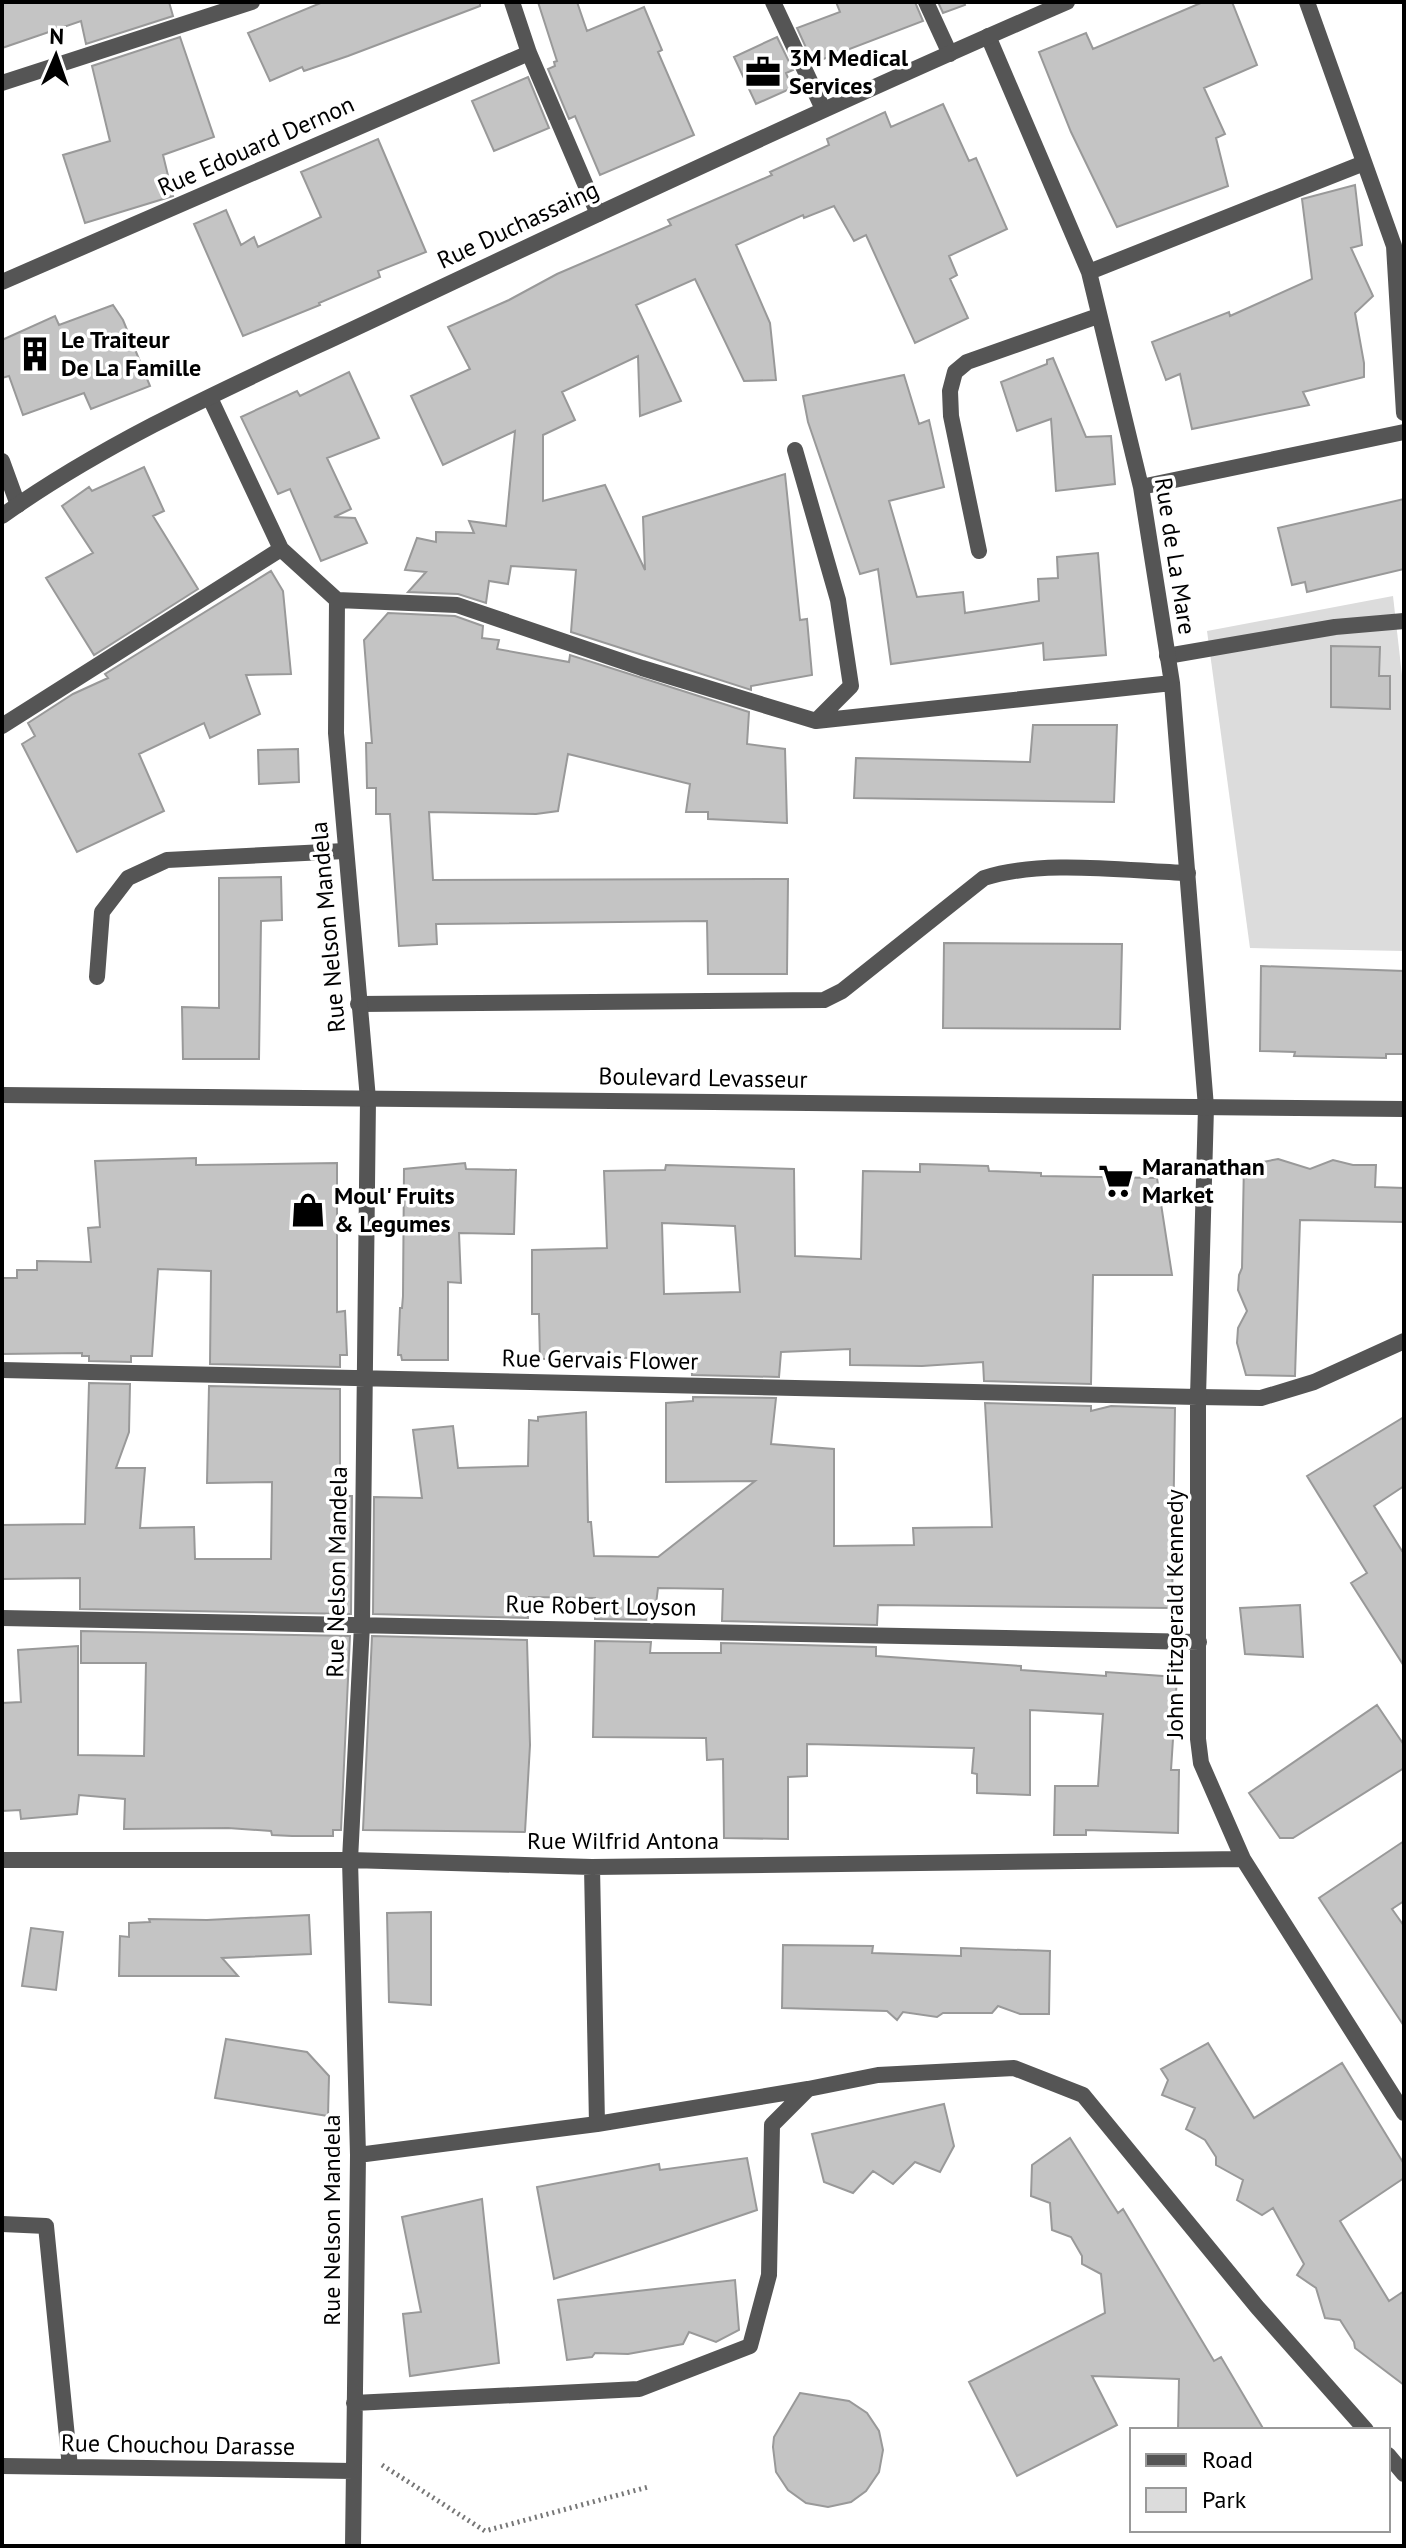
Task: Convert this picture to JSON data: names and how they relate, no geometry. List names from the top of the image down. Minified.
{"streets":{"street":["Rue Edouard Dernon","Rue Duchassaing","Rue de La Mare","Rue Nelson Mandela","Boulevard Levasseur","Rue Gervais Flower","Rue Robert Loyson","John Fitzgerald Kennedy","Rue Wilfrid Antona","Rue Chouchou Darasse"]},"crossings":[["Rue Duchassaing","Rue de La Mare"],["Rue de La Mare","Boulevard Levasseur"],["Rue de La Mare","John Fitzgerald Kennedy"],["Rue Nelson Mandela","Boulevard Levasseur"],["Rue Nelson Mandela","Rue Gervais Flower"],["Rue Nelson Mandela","Rue Robert Loyson"],["Rue Nelson Mandela","Rue Wilfrid Antona"],["Rue Nelson Mandela","Rue Chouchou Darasse"],["Boulevard Levasseur","John Fitzgerald Kennedy"],["Rue Gervais Flower","John Fitzgerald Kennedy"],["Rue Robert Loyson","John Fitzgerald Kennedy"],["John Fitzgerald Kennedy","Rue Wilfrid Antona"]],"places":{"office":["3M Medical Services"],"building":["Le Traiteur De La Famille"],"supermarket":["Maranathan Market"],"shop":["Moul' Fruits & Legumes"]},"legend":["Road","Park"],"north":"top"}
